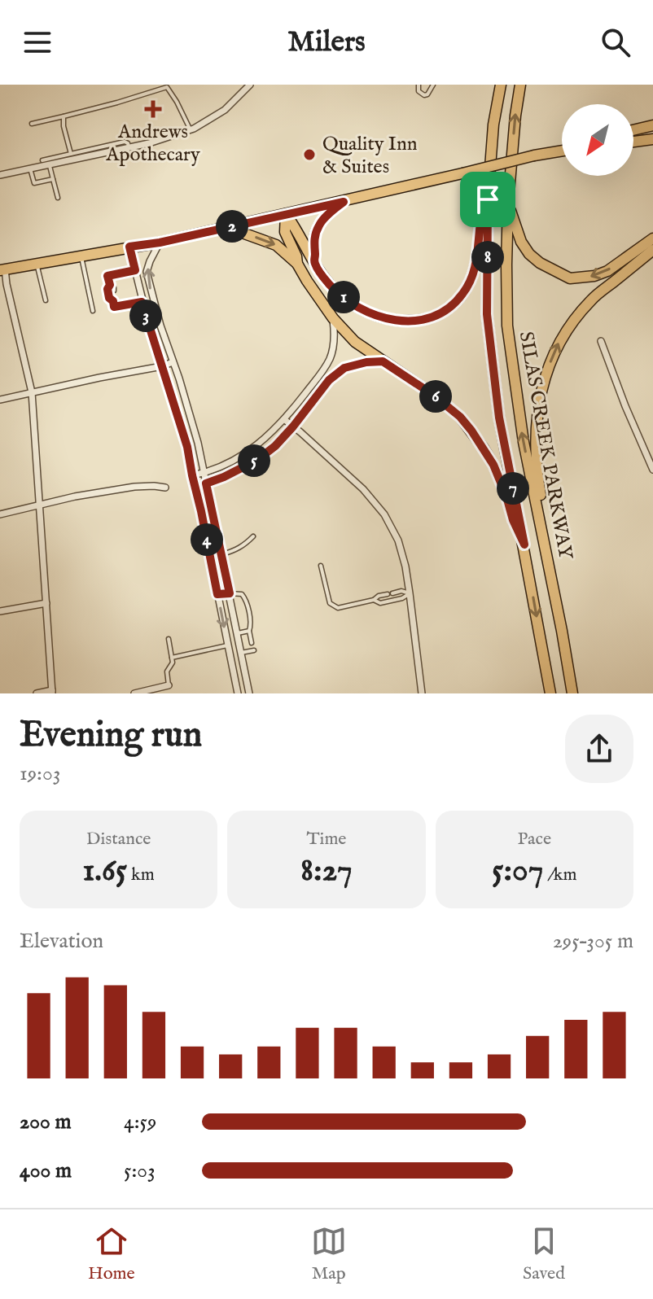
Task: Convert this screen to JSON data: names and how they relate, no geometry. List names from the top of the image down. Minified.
{"streets":{"main road":["SILAS CREEK PARKWAY"]},"places":{"health":["Andrews Apothecary"],"other":["Quality Inn & Suites"]},"north":"bottom left","page":{"header":"Milers","pins":["2","8","1","3","6","5","7","4"],"heading":["Evening run","19:03"],"stats":[["Distance","1.65 km"],["Time","8:27"],["Pace","5:07 /km"]],"chart":["Elevation","295–305 m"],"list":[{"name":"200 m","note":"4:59"},{"name":"400 m","note":"5:03"}],"tabs":["Home","Map","Saved"]}}
